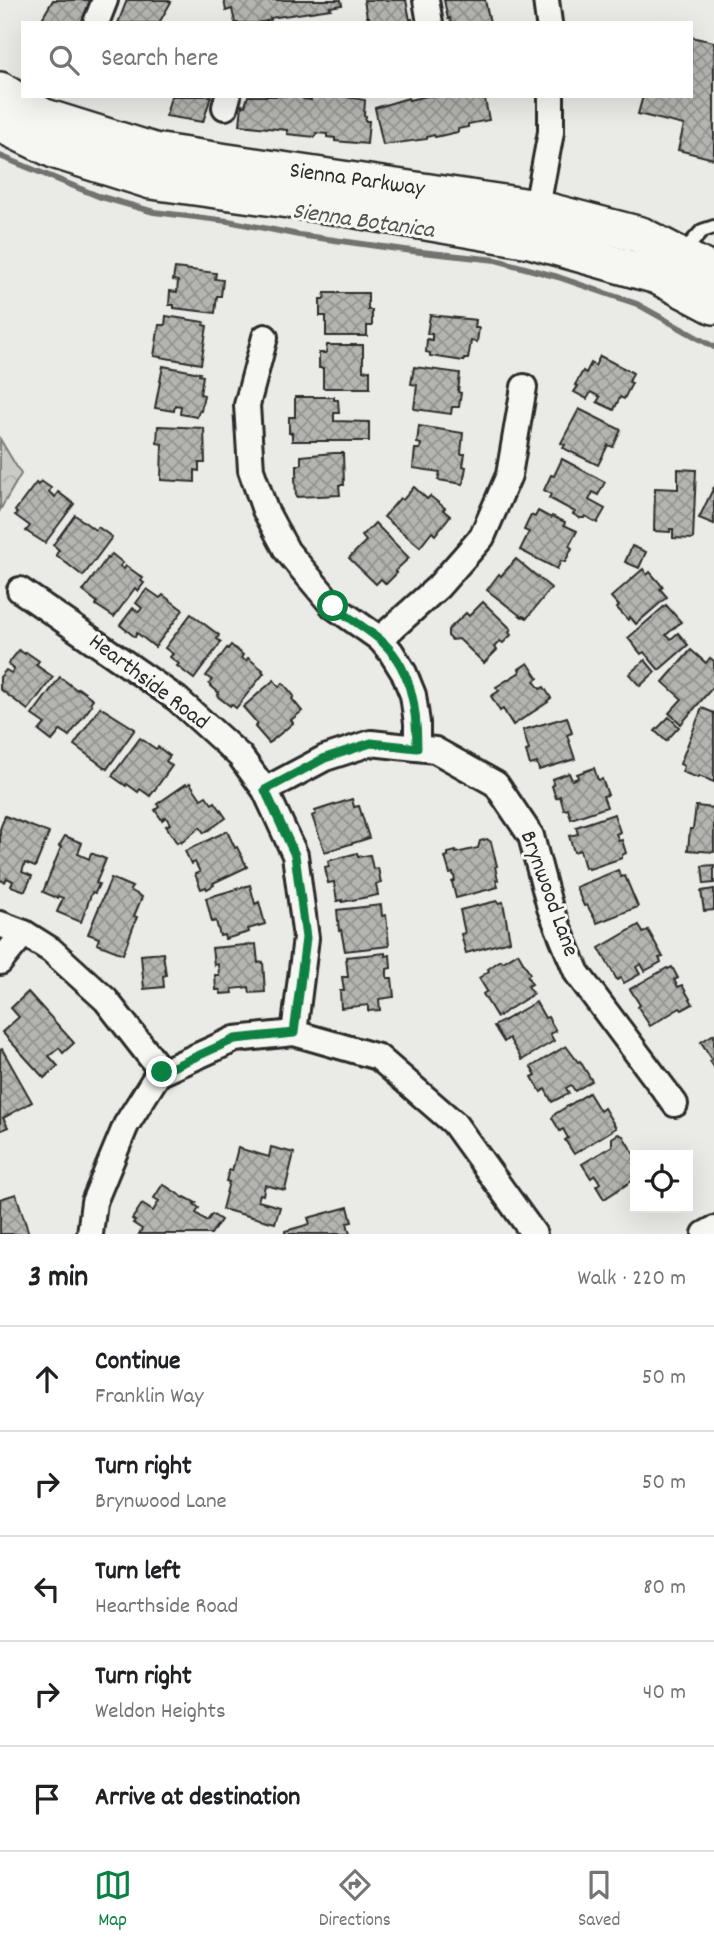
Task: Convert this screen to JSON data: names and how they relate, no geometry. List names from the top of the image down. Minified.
{"streets":{"main road":["Sienna Parkway"],"street":["Hearthside Road","Brynwood Lane"]},"crossings":[["Hearthside Road","Brynwood Lane"]],"water":["Sienna Botanica"],"page":{"search":"Search here","heading":["3 min","Walk · 220 m"],"list":[["Continue","Franklin Way","50 m"],["Turn right","Brynwood Lane","50 m"],["Turn left","Hearthside Road","80 m"],["Turn right","Weldon Heights","40 m"],"Arrive at destination"],"nav":["Map","Directions","Saved"]}}
